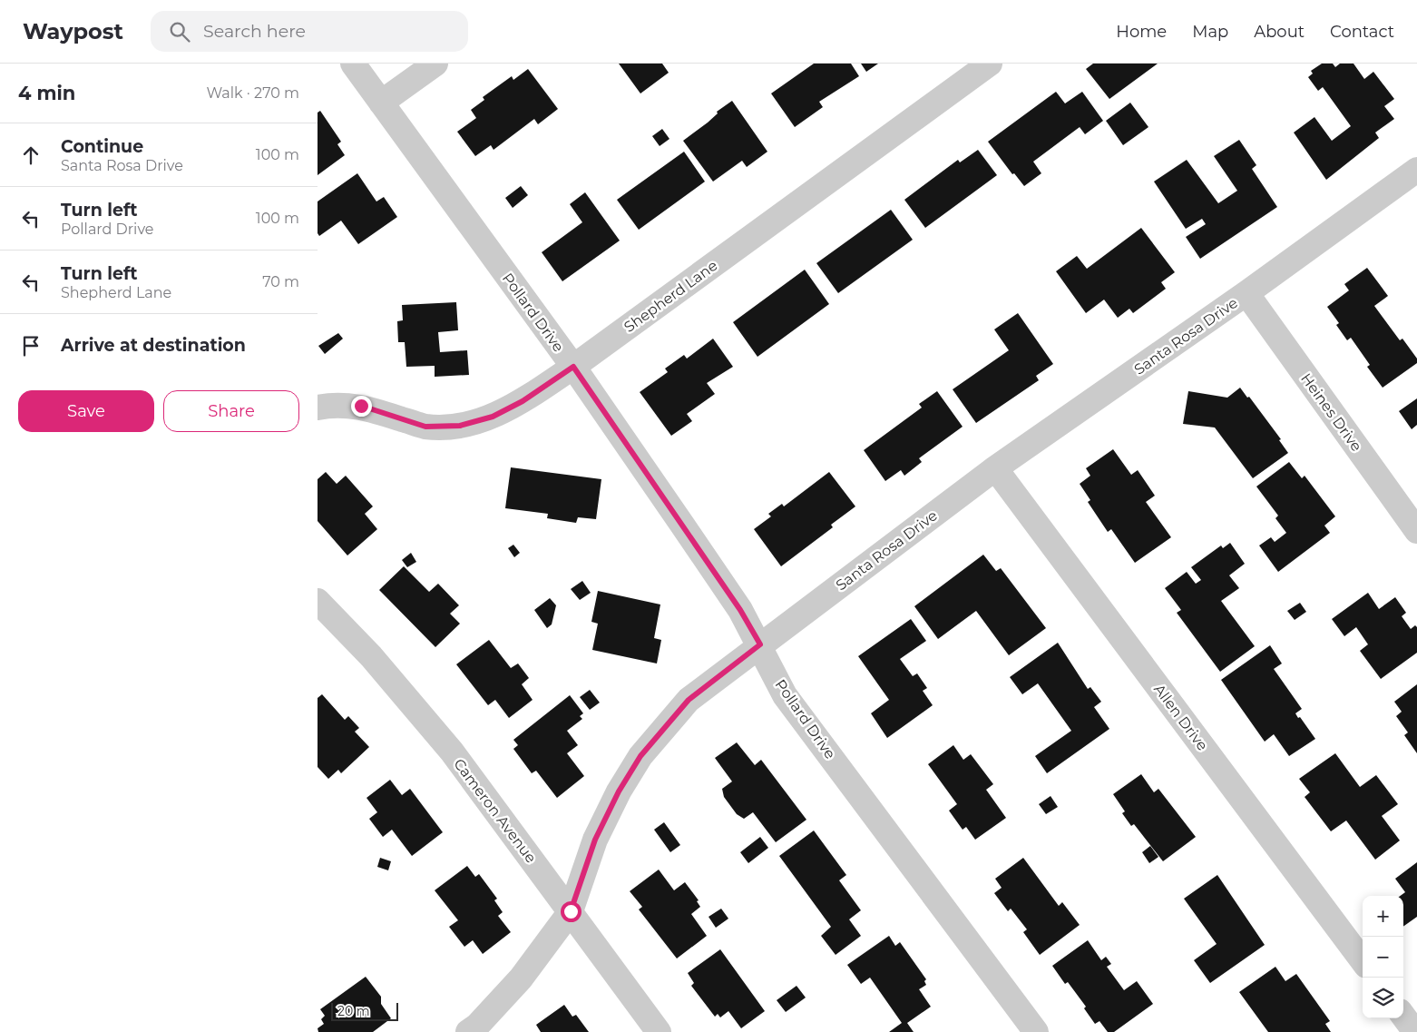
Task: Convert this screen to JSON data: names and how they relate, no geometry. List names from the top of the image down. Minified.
{"streets":{"street":["Shepherd Lane","Pollard Drive","Santa Rosa Drive","Heines Drive","Allen Drive","Cameron Avenue"]},"crossings":[["Shepherd Lane","Pollard Drive"],["Pollard Drive","Santa Rosa Drive"],["Santa Rosa Drive","Heines Drive"],["Santa Rosa Drive","Allen Drive"],["Santa Rosa Drive","Cameron Avenue"]],"scale_bar":"20 m","page":{"header":"Waypost","search":"Search here","nav":["Home","Map","About","Contact"],"heading":["4 min","Walk · 270 m"],"list":[["Continue","Santa Rosa Drive","100 m"],["Turn left","Pollard Drive","100 m"],["Turn left","Shepherd Lane","70 m"],"Arrive at destination"],"buttons":["Save","Share"],"map_buttons":["+","−"],"scale":"20 m"}}
